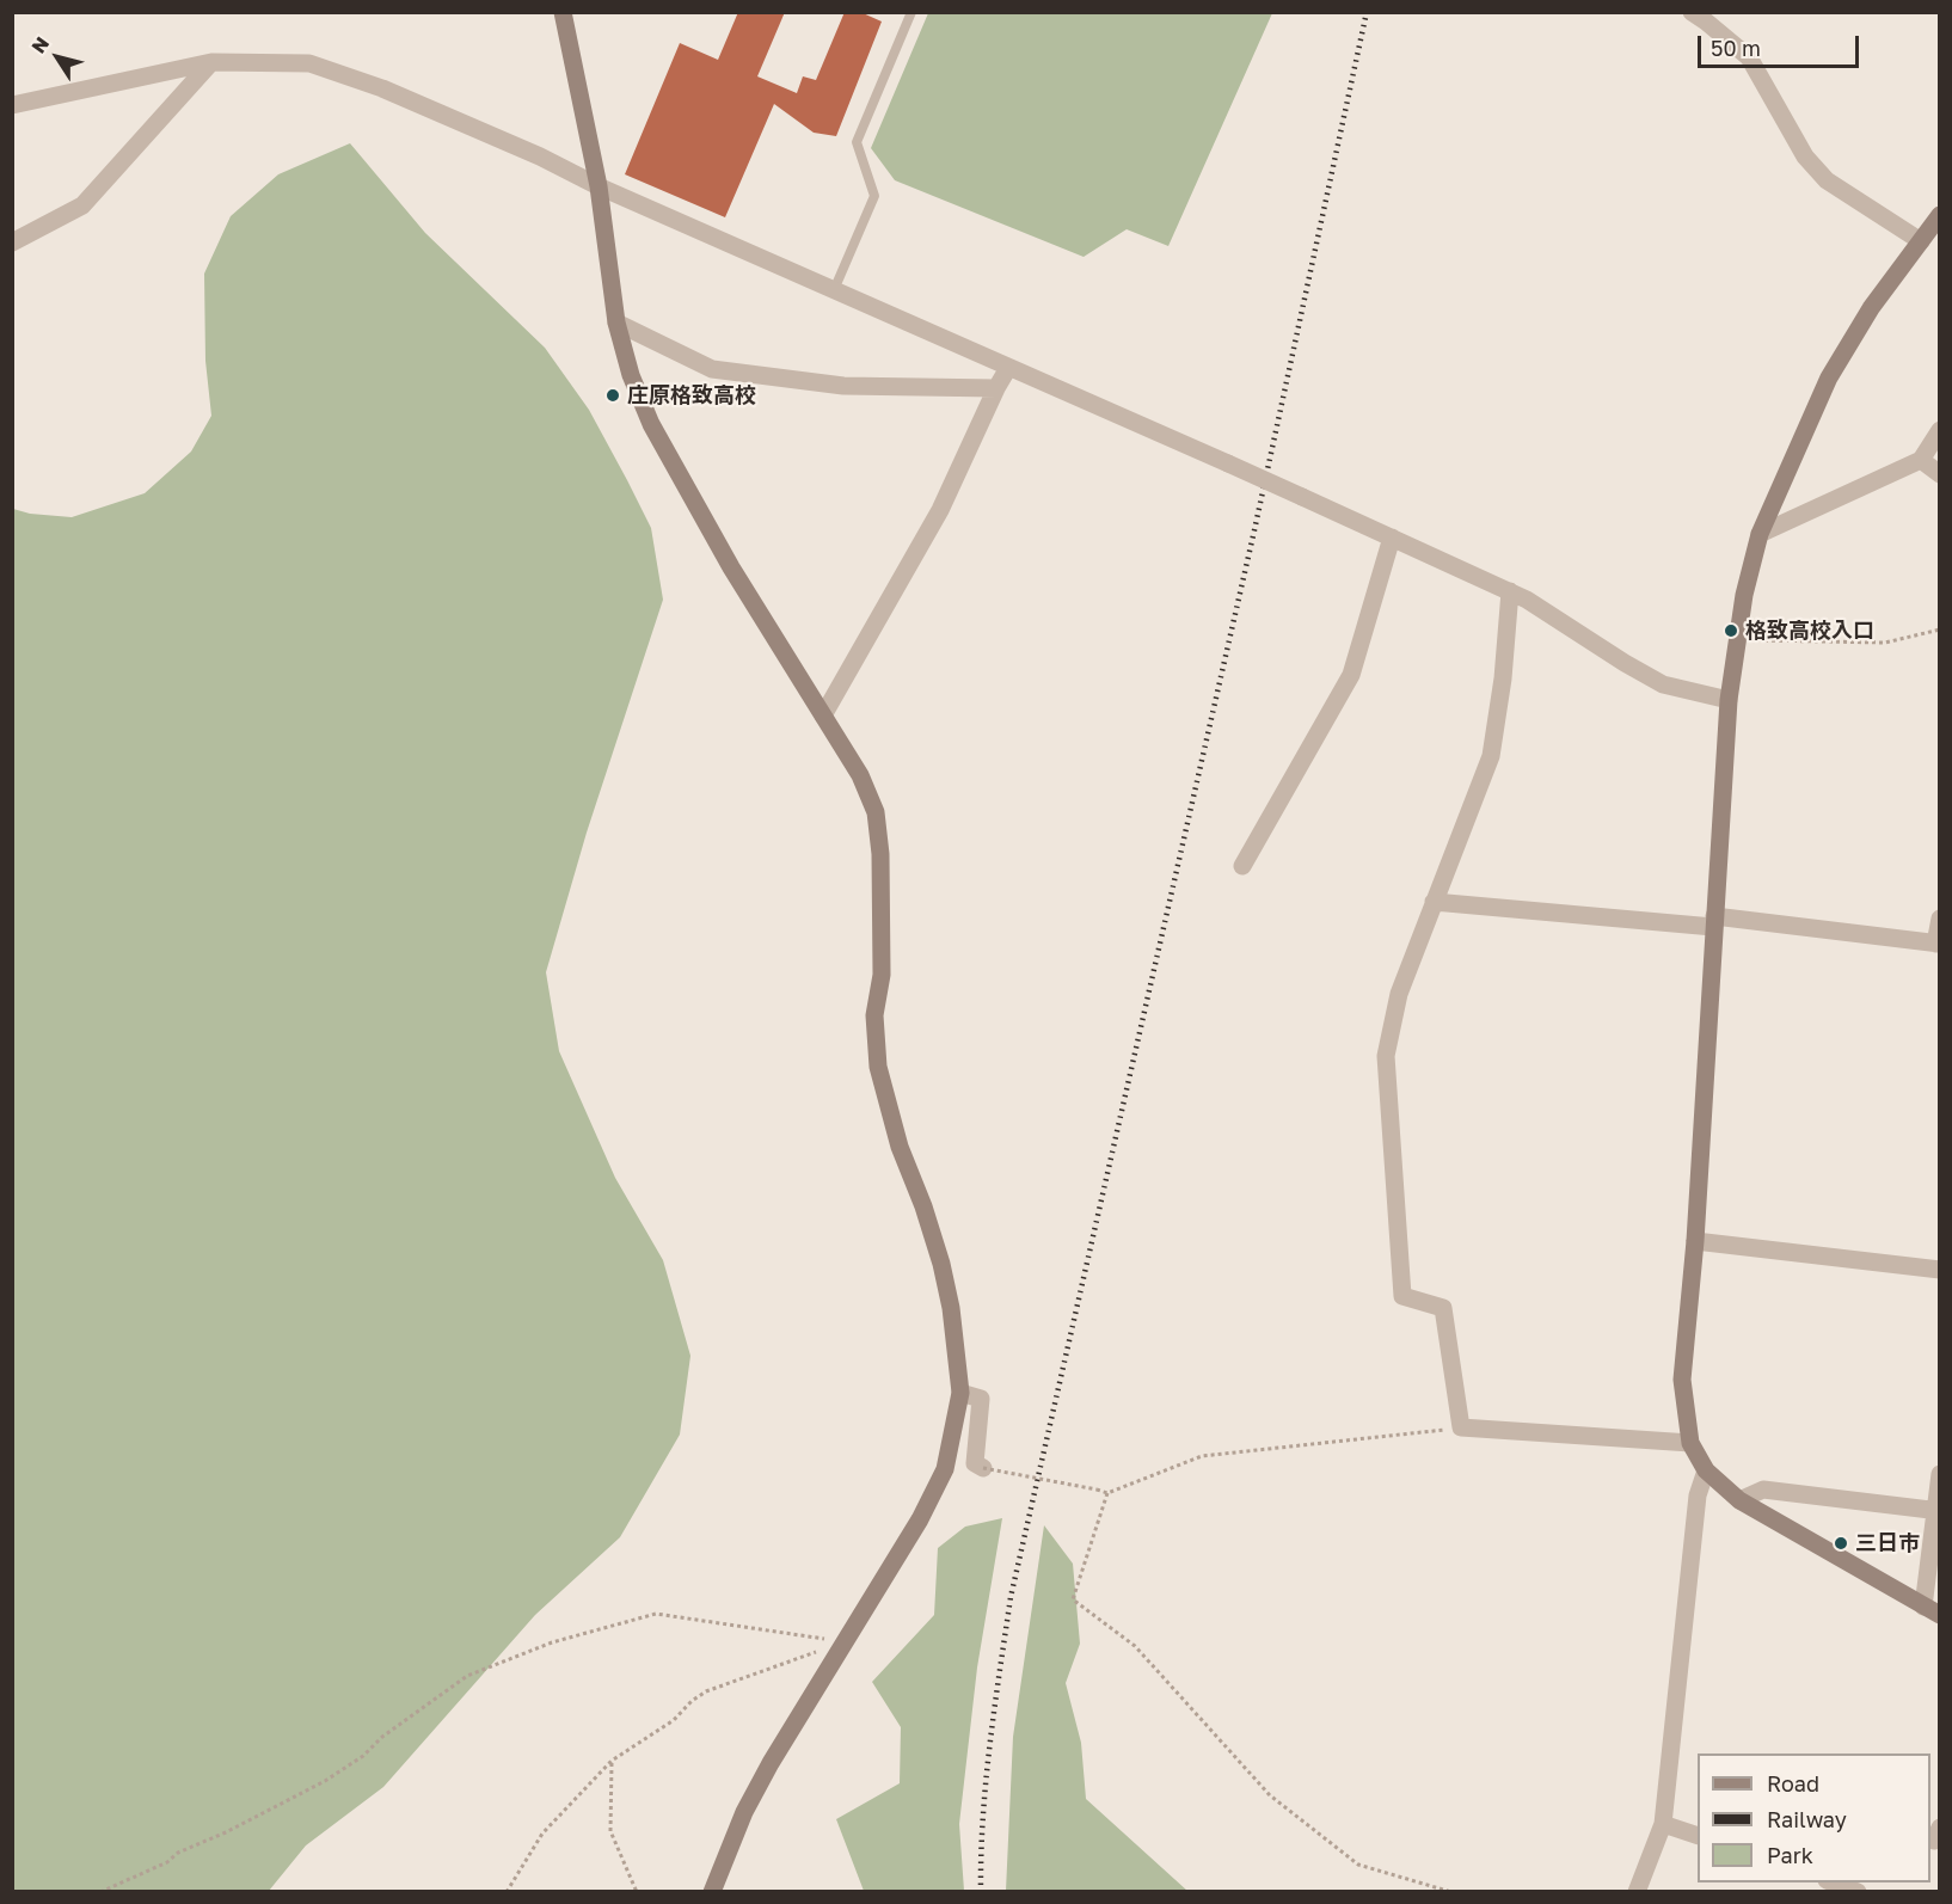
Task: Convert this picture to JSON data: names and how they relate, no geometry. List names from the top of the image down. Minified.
{"places":["庄原格致高校","格致高校入口","三日市"],"legend":["Road","Railway","Park"],"scale_bar":"50 m","north":"top left"}
